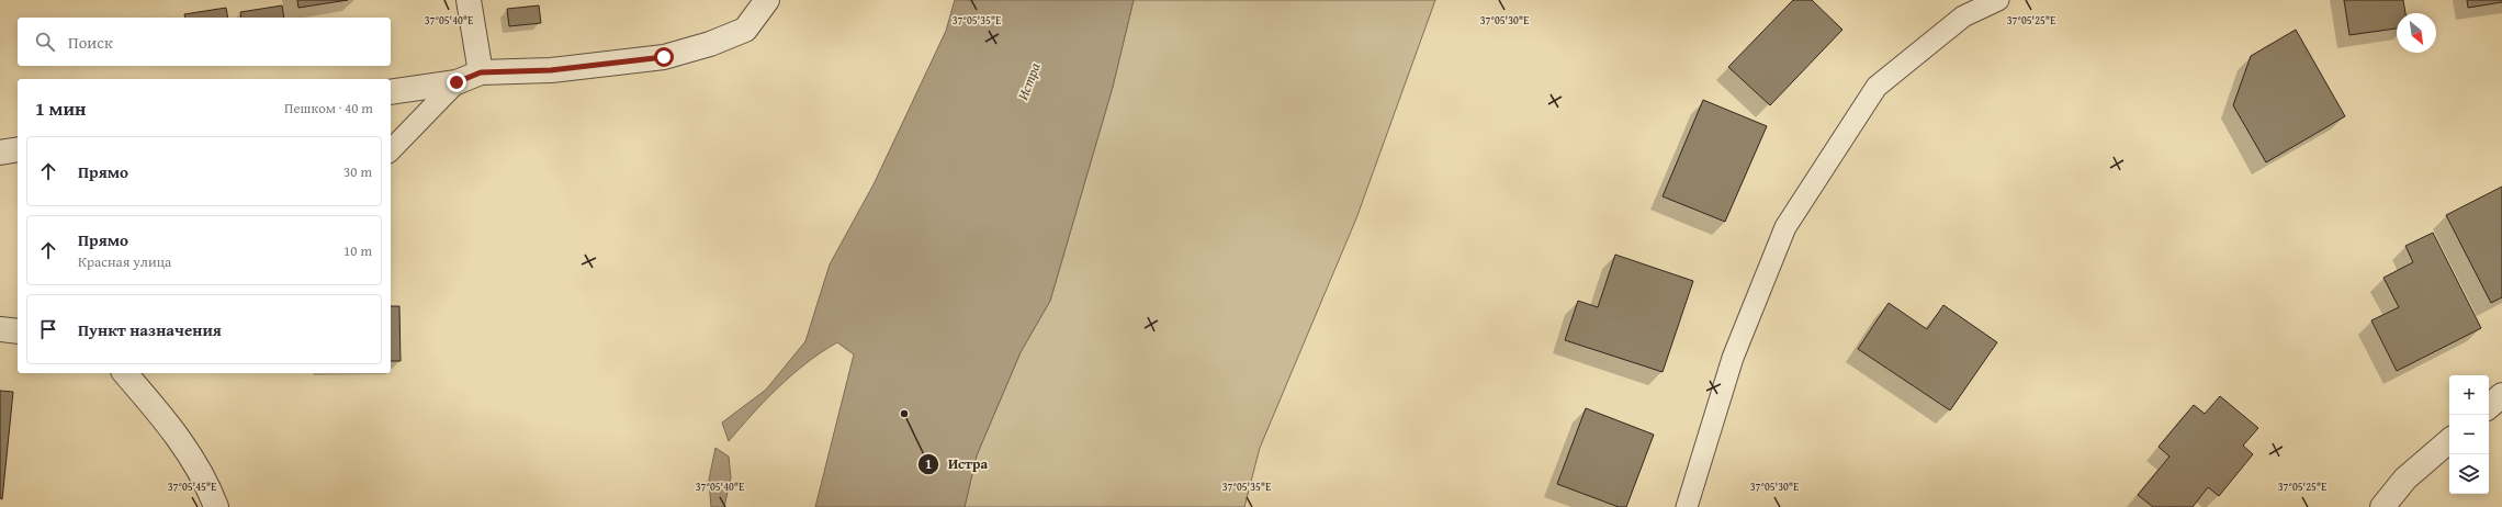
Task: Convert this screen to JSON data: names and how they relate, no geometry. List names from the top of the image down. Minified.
{"water":["Истра"],"places":["Истра"],"north":"bottom right","page":{"search":"Поиск","heading":["1 мин","Пешком · 40 m"],"list":[["Прямо","30 m"],["Прямо","Красная улица","10 m"],"Пункт назначения"],"map_buttons":["+","−"]},"coordinates":["37°05'25\"E","37°05'40\"E","37°05'35\"E","37°05'30\"E","37°05'45\"E"]}
